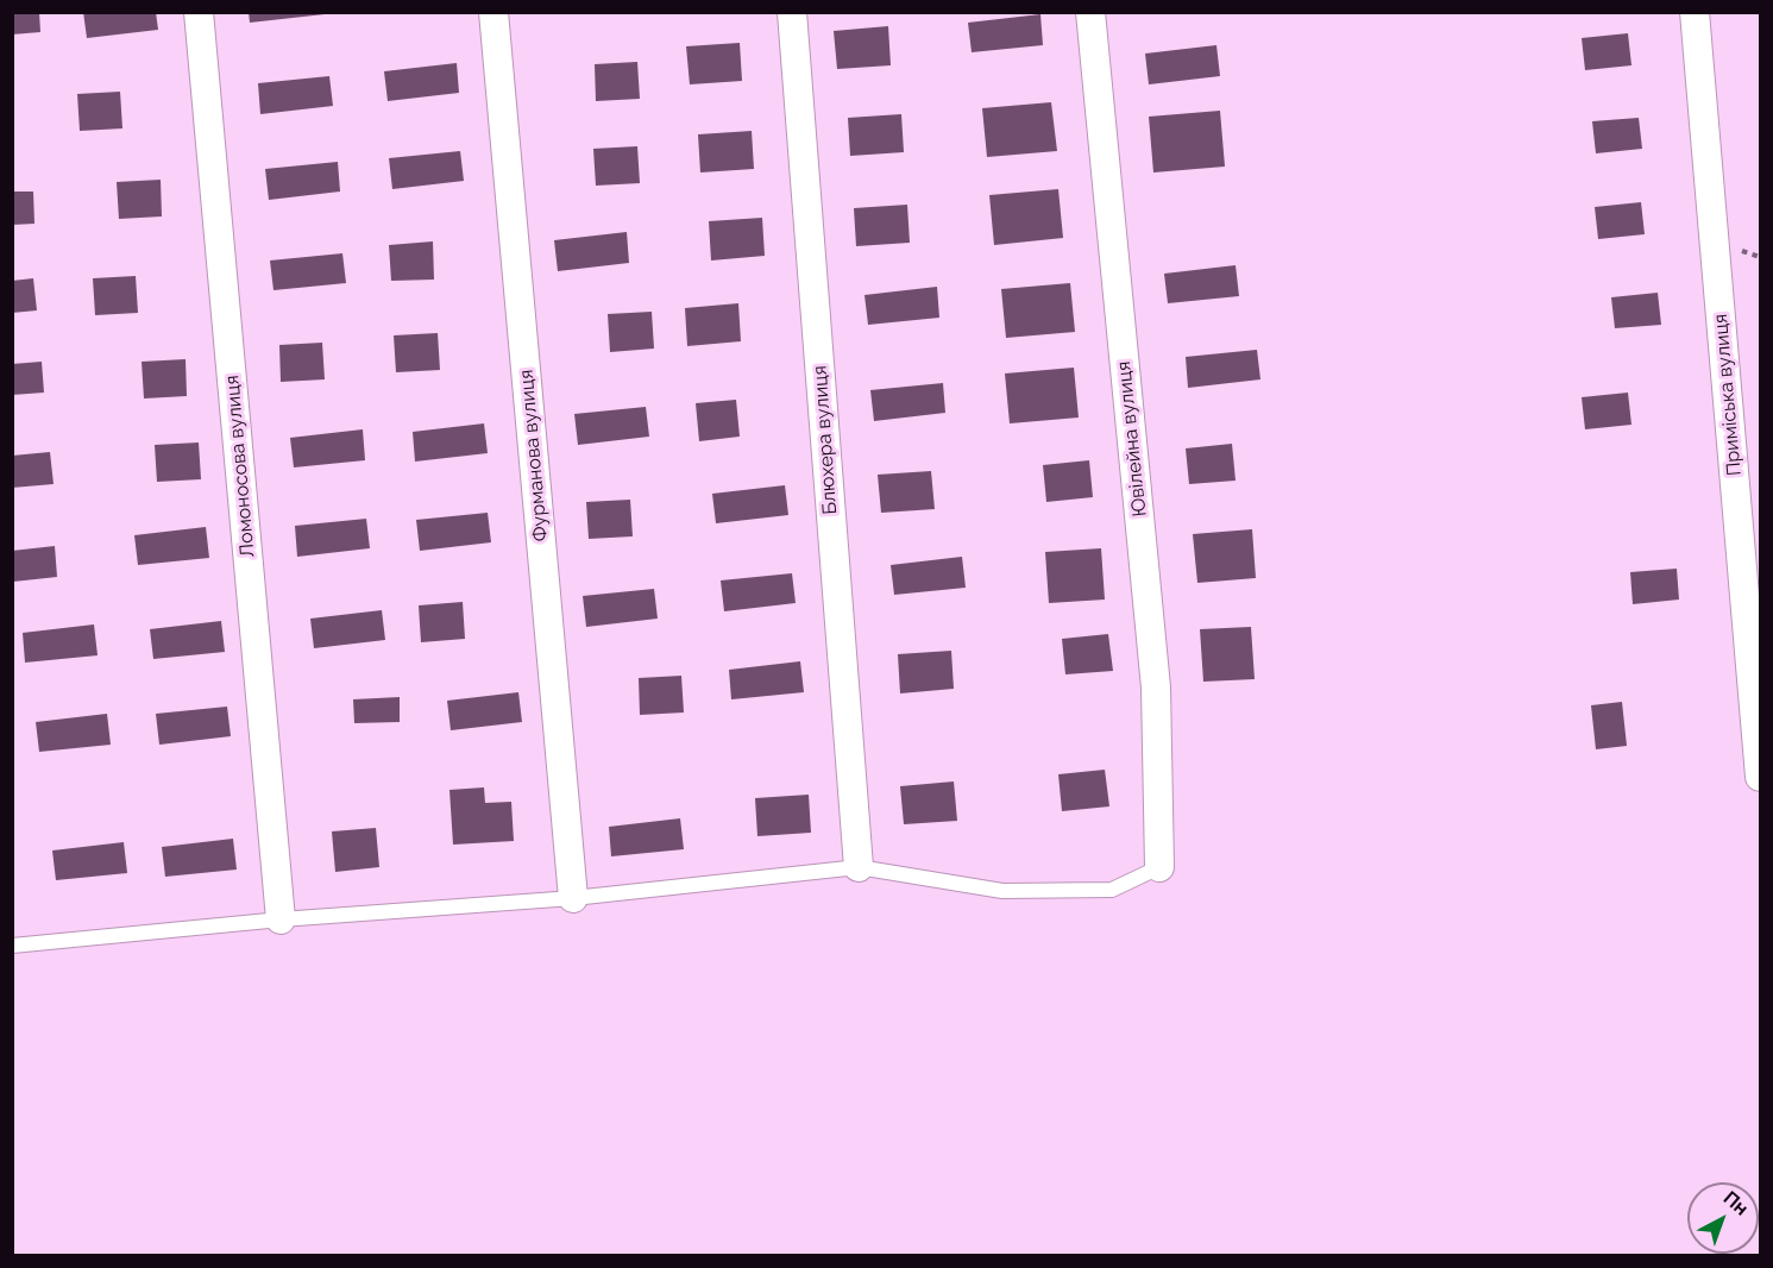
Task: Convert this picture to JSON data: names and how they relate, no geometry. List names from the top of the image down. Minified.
{"streets":{"street":["Приміська вулиця","Ювілейна вулиця","Блюхера вулиця","Фурманова вулиця","Ломоносова вулиця"]},"north":"top right"}
